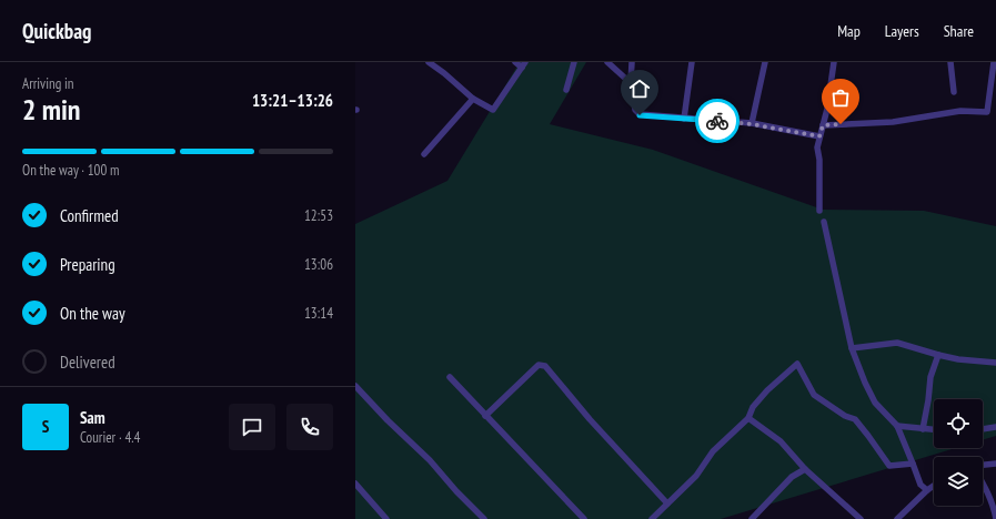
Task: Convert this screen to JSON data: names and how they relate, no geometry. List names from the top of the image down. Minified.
{"page":{"header":"Quickbag","nav":["Map","Layers","Share"],"heading":["2 min","Arriving in","13:21–13:26"],"panel":["Sam","Courier · 4.4"],"bar":"On the way · 100 m","list":[["Confirmed","12:53"],["Preparing","13:06"],["On the way","13:14"],"Delivered"],"round":"S"}}
